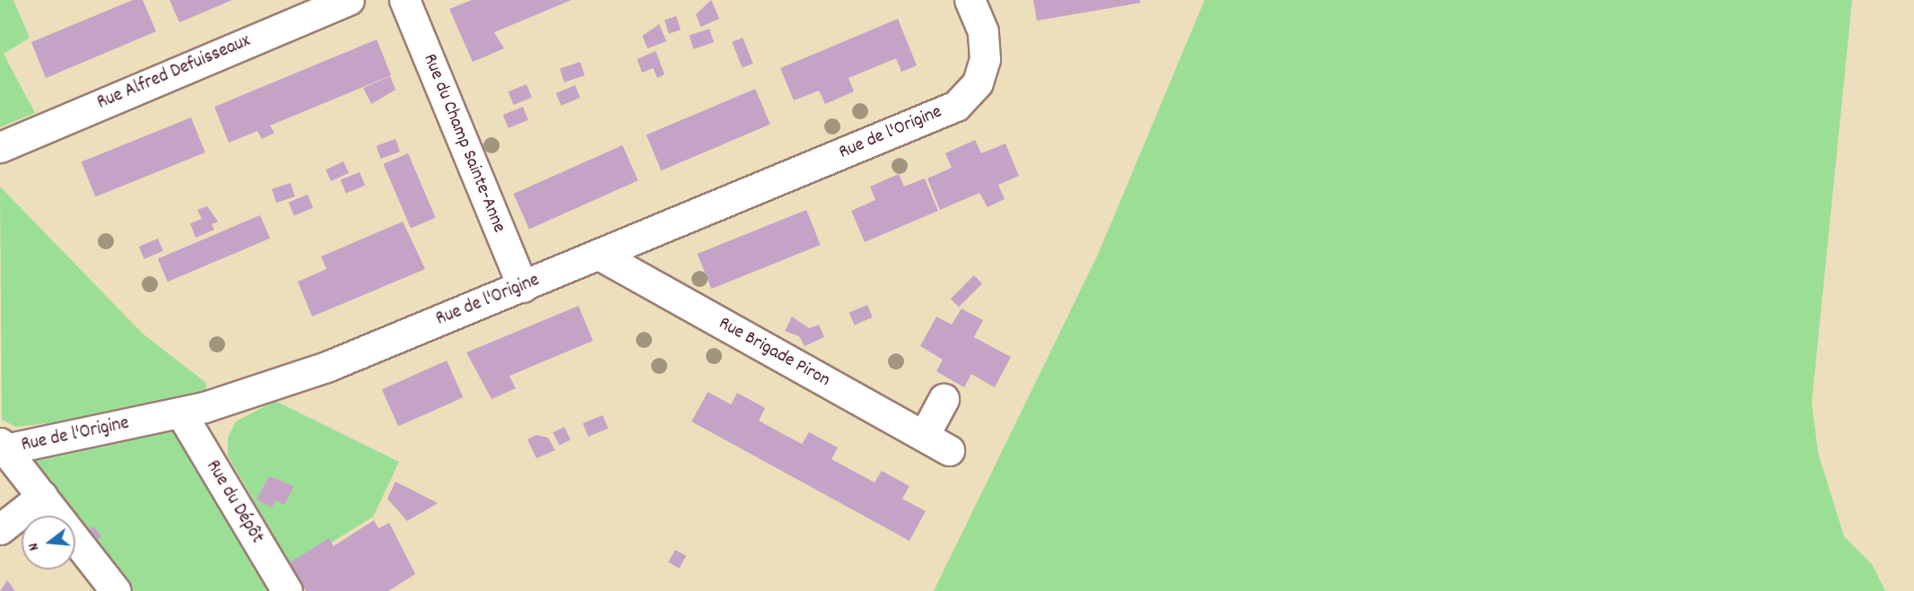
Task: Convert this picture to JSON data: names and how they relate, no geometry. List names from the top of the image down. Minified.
{"streets":{"street":["Rue Alfred Defuisseaux","Rue de l'Origine","Rue du Champ Sainte-Anne","Rue Brigade Piron","Rue du Dépôt"]},"crossings":[["Rue de l'Origine","Rue du Champ Sainte-Anne"],["Rue de l'Origine","Rue Brigade Piron"],["Rue de l'Origine","Rue du Dépôt"]],"north":"left"}
